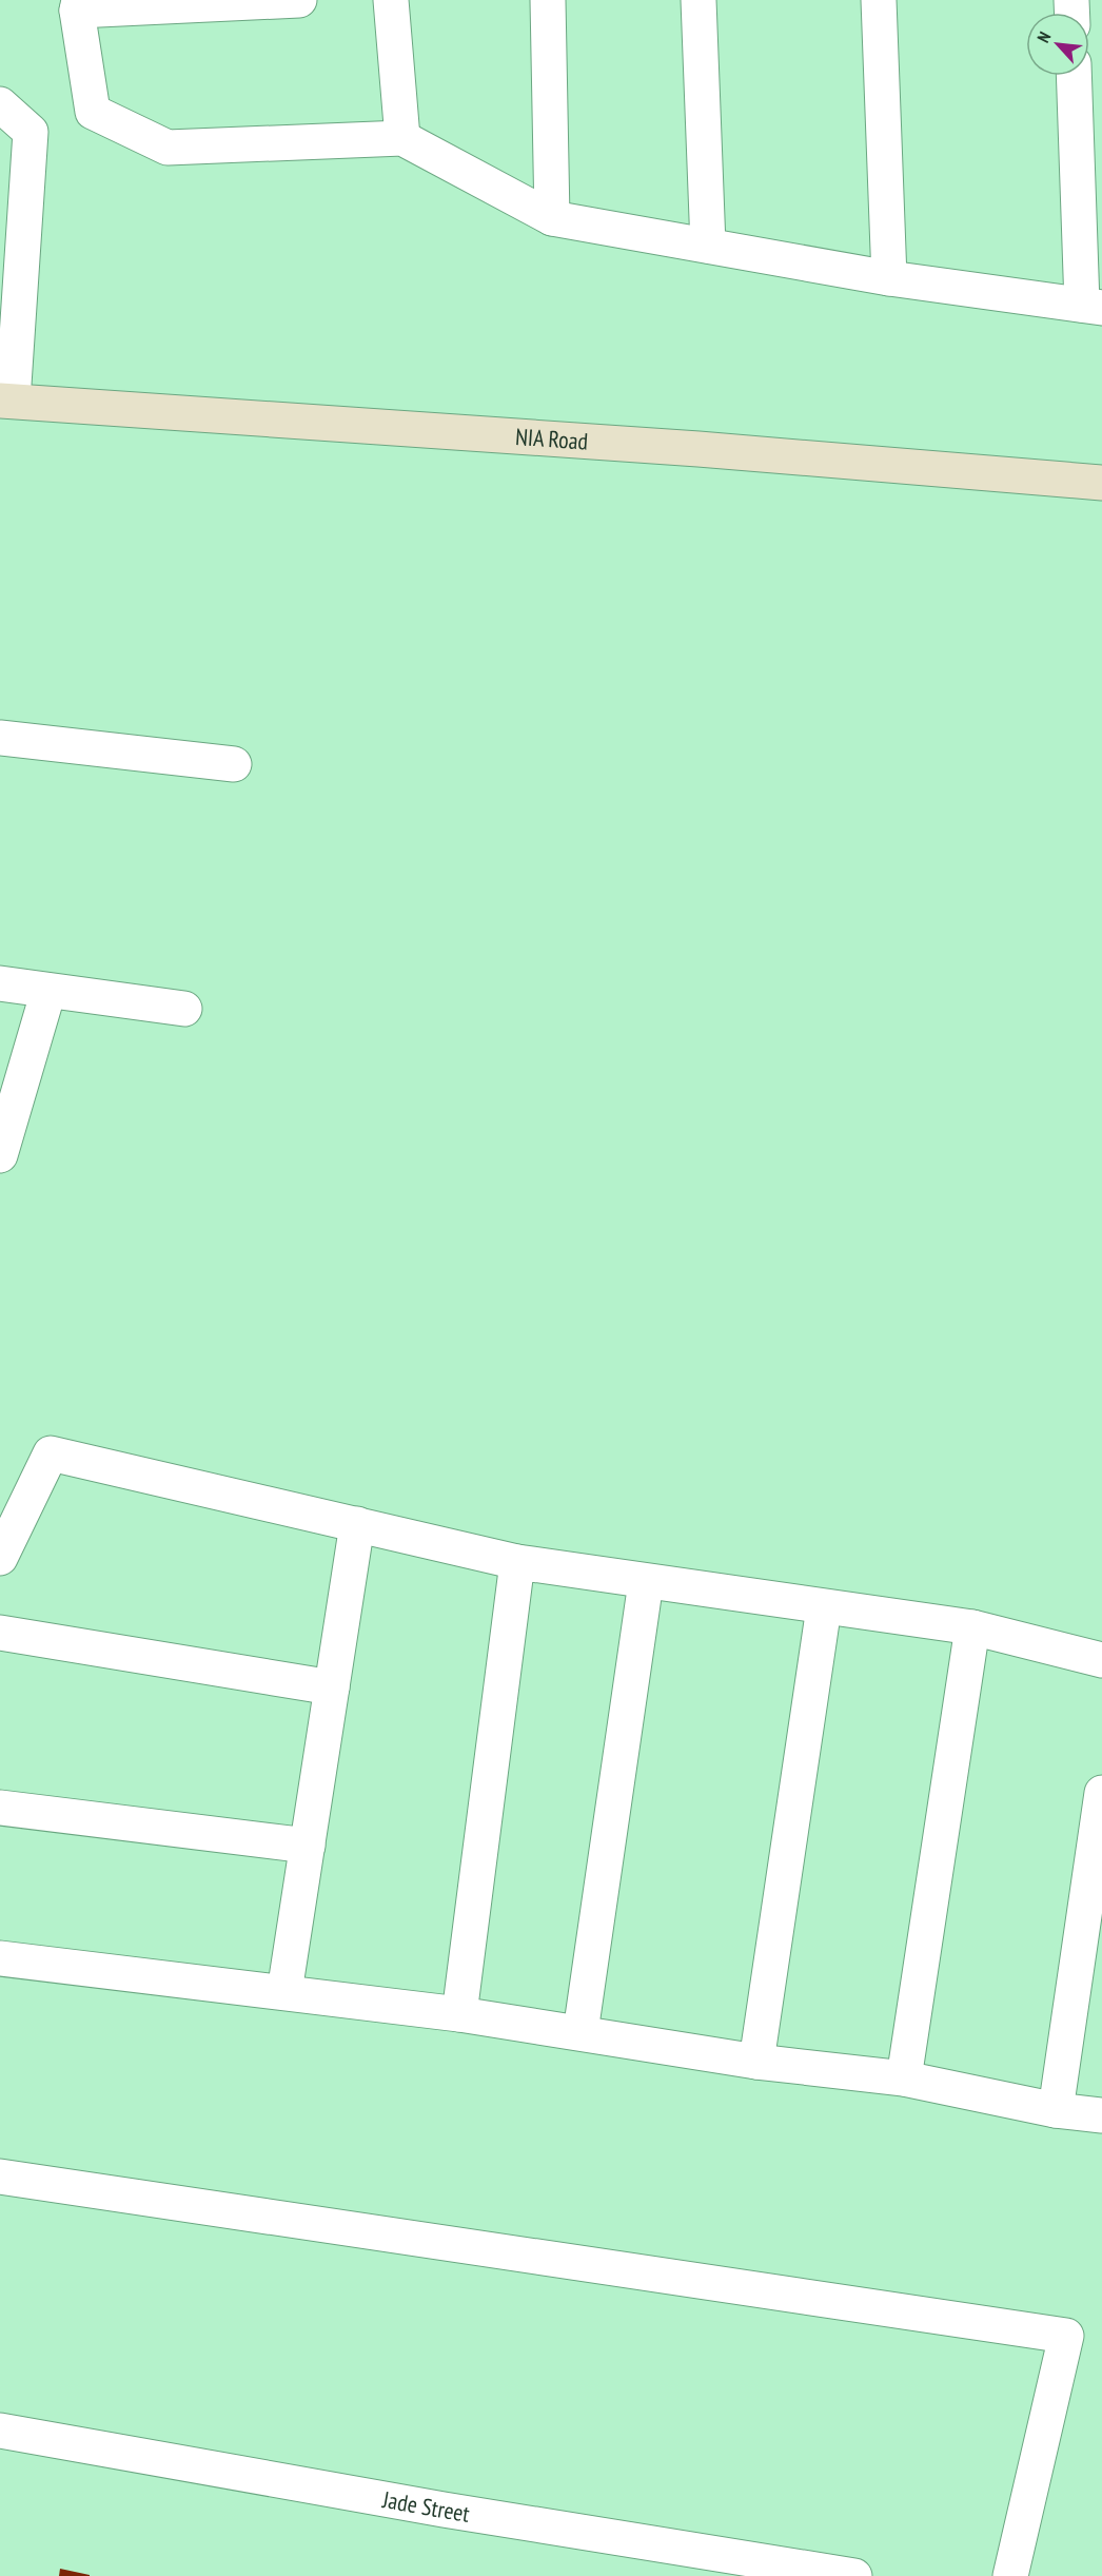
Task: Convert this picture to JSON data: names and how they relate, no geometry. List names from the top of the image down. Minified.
{"streets":{"street":["NIA Road","Jade Street"]},"north":"top left"}
